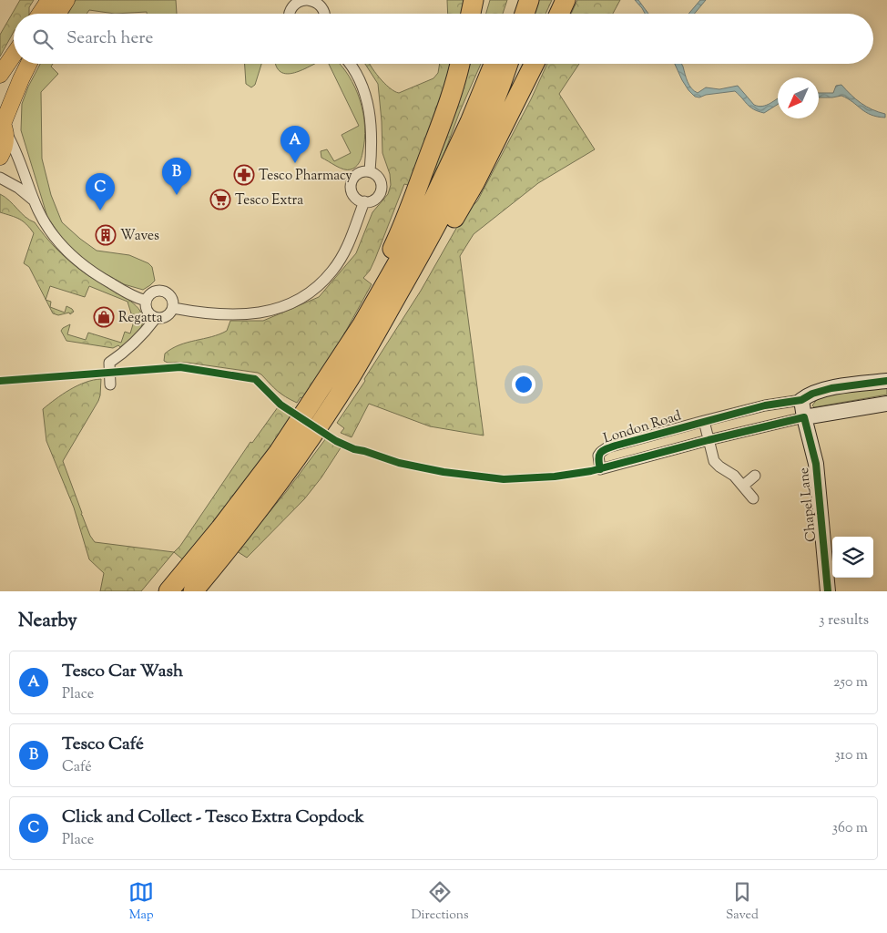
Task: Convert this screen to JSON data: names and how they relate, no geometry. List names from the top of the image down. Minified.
{"streets":{"street":["London Road","Chapel Lane"]},"crossings":[["London Road","Chapel Lane"]],"places":{"pharmacy":["Tesco Pharmacy"],"supermarket":["Tesco Extra"],"building":["Waves"],"shop":["Regatta"]},"north":"bottom left","page":{"search":"Search here","pins":["A","B","C"],"heading":["Nearby","3 results"],"list":[{"mark":"A","name":"Tesco Car Wash","note":"Place","value":"250 m"},{"mark":"B","name":"Tesco Café","note":"Café","value":"310 m"},{"mark":"C","name":"Click and Collect - Tesco Extra Copdock","note":"Place","value":"360 m"}],"nav":["Map","Directions","Saved"]}}
